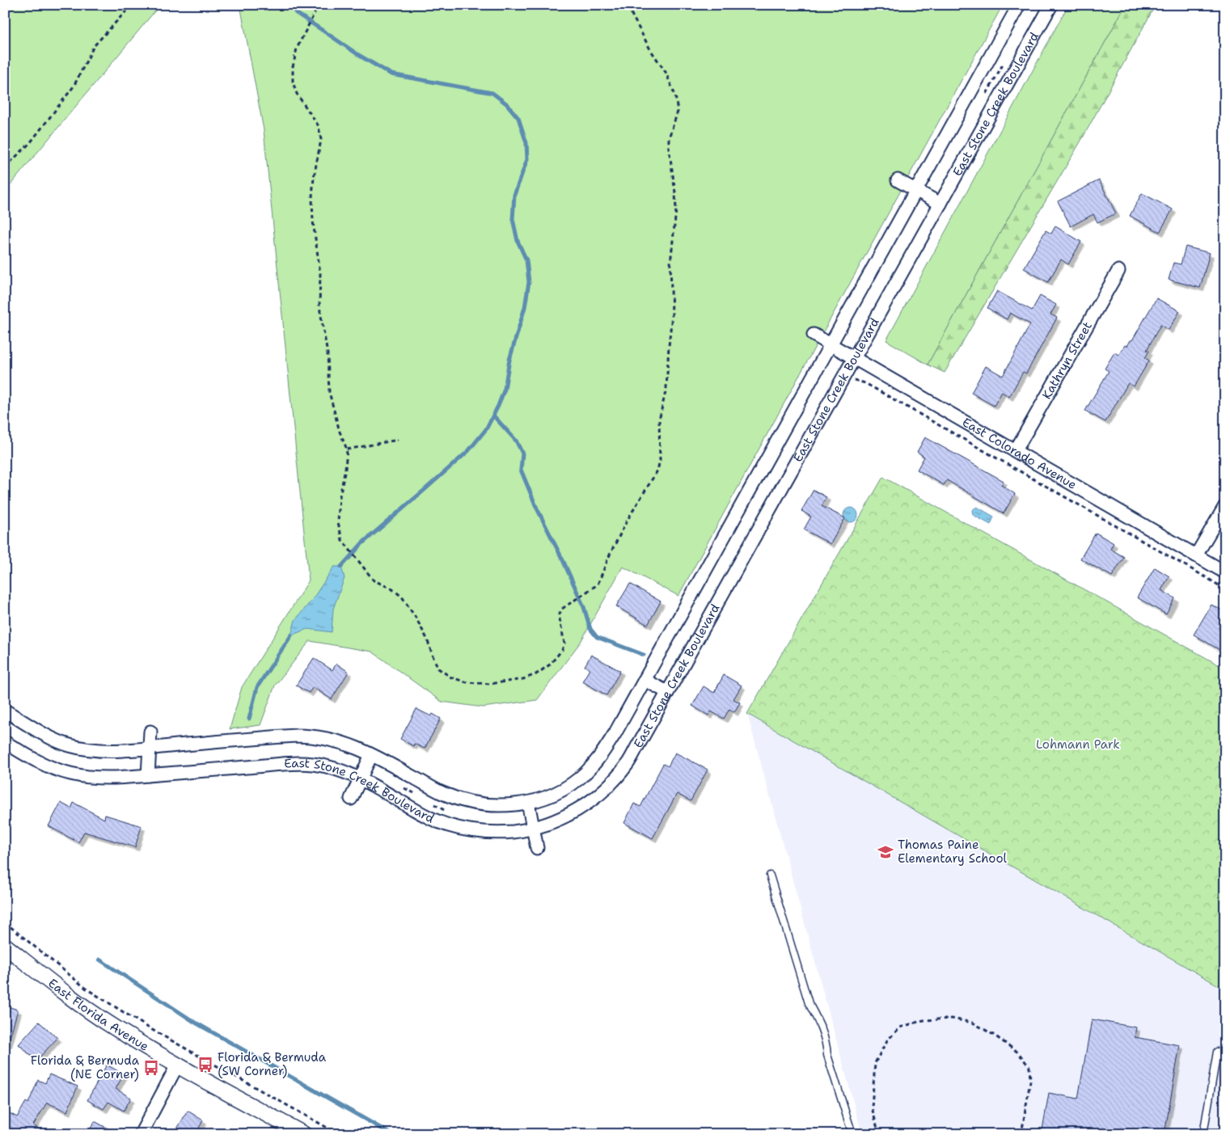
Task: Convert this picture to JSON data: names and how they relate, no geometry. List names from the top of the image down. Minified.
{"streets":{"street":["East Stone Creek Boulevard","Kathryn Street","East Colorado Avenue","East Florida Avenue"]},"crossings":[["East Stone Creek Boulevard","East Colorado Avenue"],["Kathryn Street","East Colorado Avenue"]],"parks":["Lohmann Park"],"places":{"school or university":["Thomas Paine Elementary School"],"bus stop":["Florida & Bermuda (SW Corner)","Florida & Bermuda (NE Corner)"]}}
